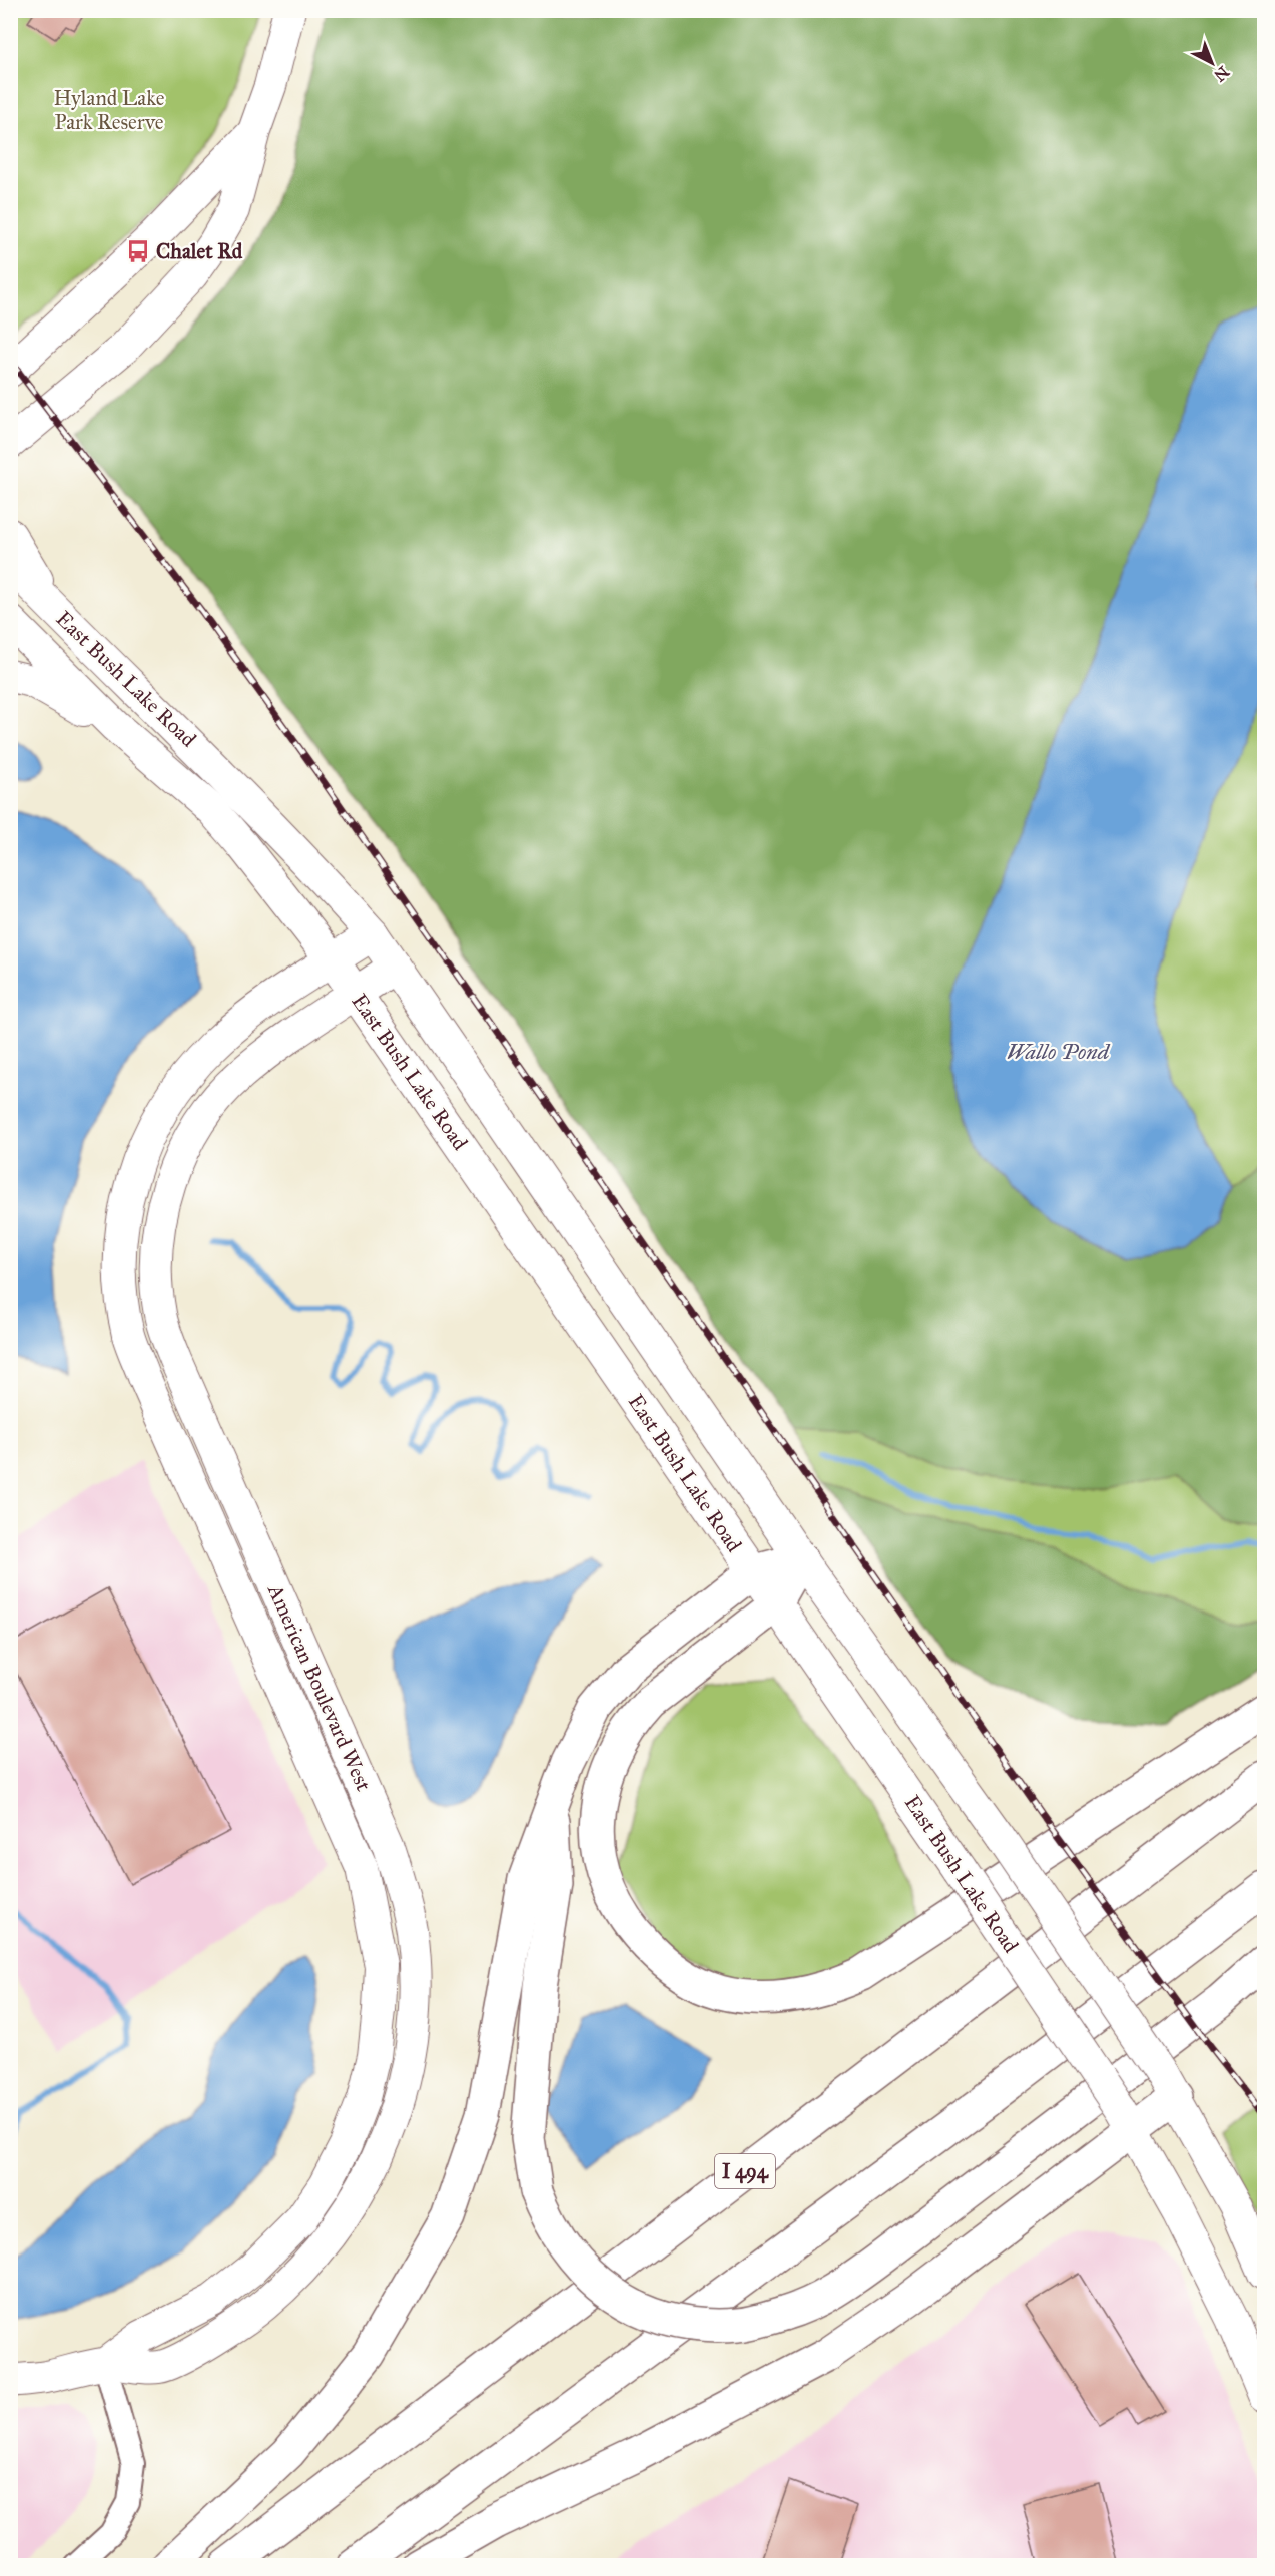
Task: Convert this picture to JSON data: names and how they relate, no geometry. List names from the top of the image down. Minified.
{"streets":{"highway":["I 494"],"street":["East Bush Lake Road","American Boulevard West"]},"crossings":[["East Bush Lake Road","American Boulevard West"]],"water":["Wallo Pond"],"parks":["Hyland Lake Park Reserve"],"places":{"bus stop":["Chalet Rd"]},"north":"bottom right"}
